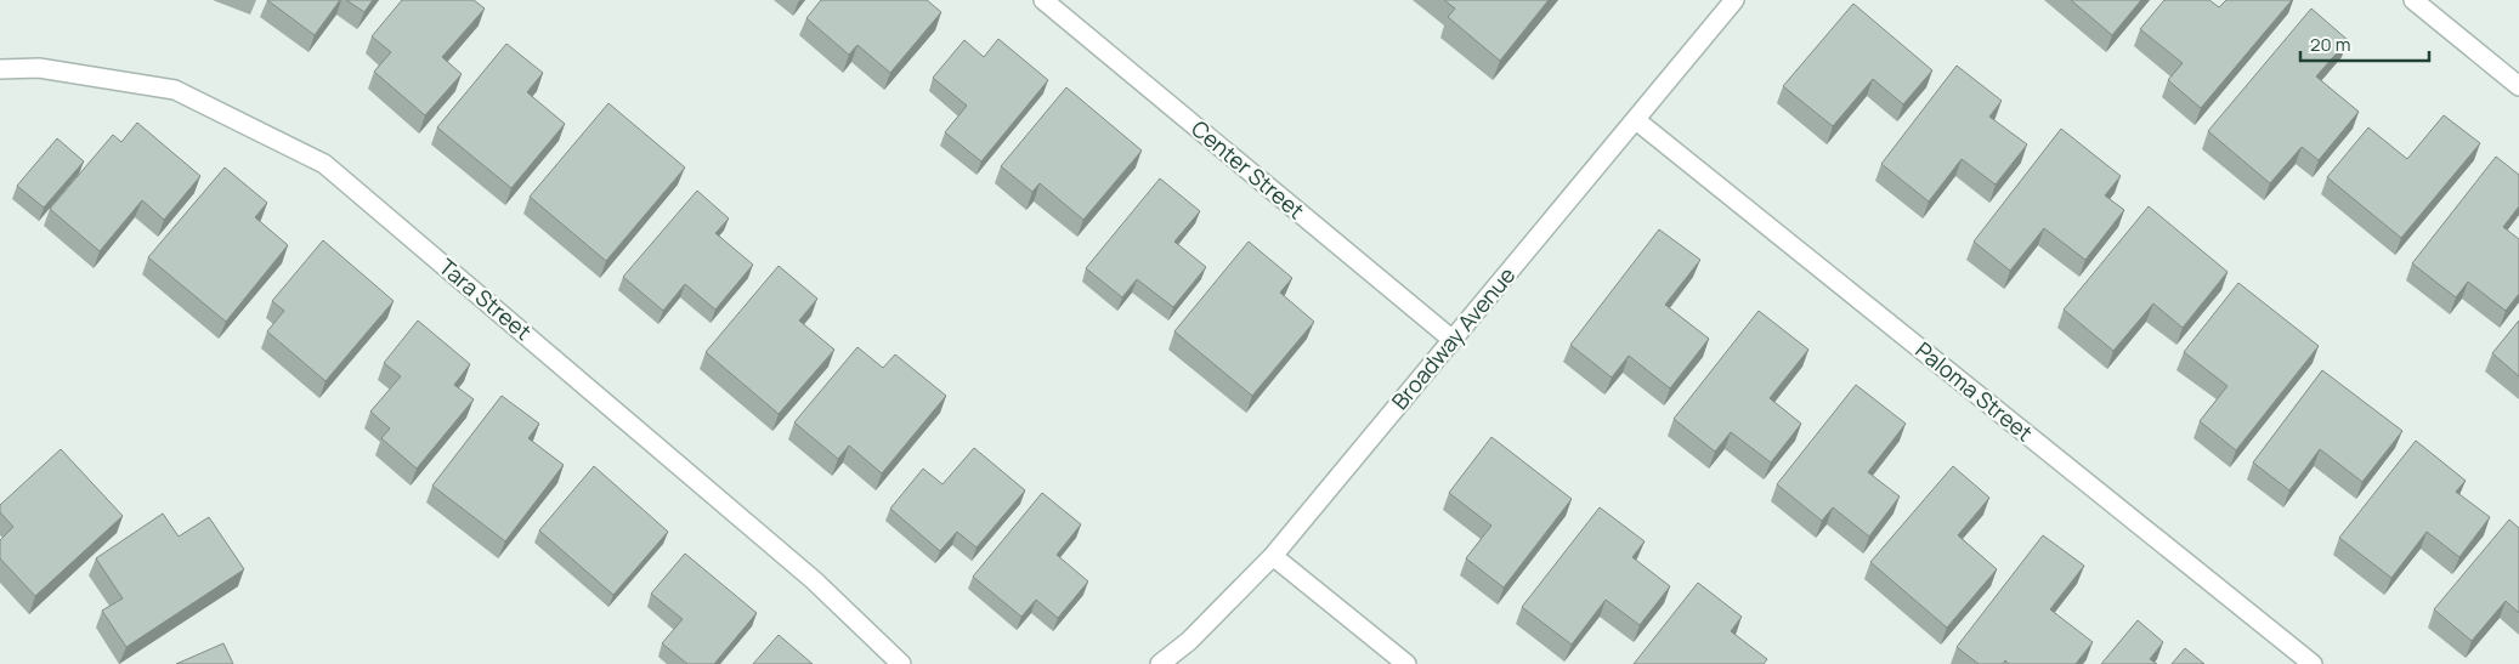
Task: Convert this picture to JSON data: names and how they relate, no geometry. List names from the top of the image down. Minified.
{"streets":{"street":["Center Street","Tara Street","Broadway Avenue","Paloma Street"]},"crossings":[["Center Street","Broadway Avenue"],["Broadway Avenue","Paloma Street"]],"scale_bar":"20 m"}
